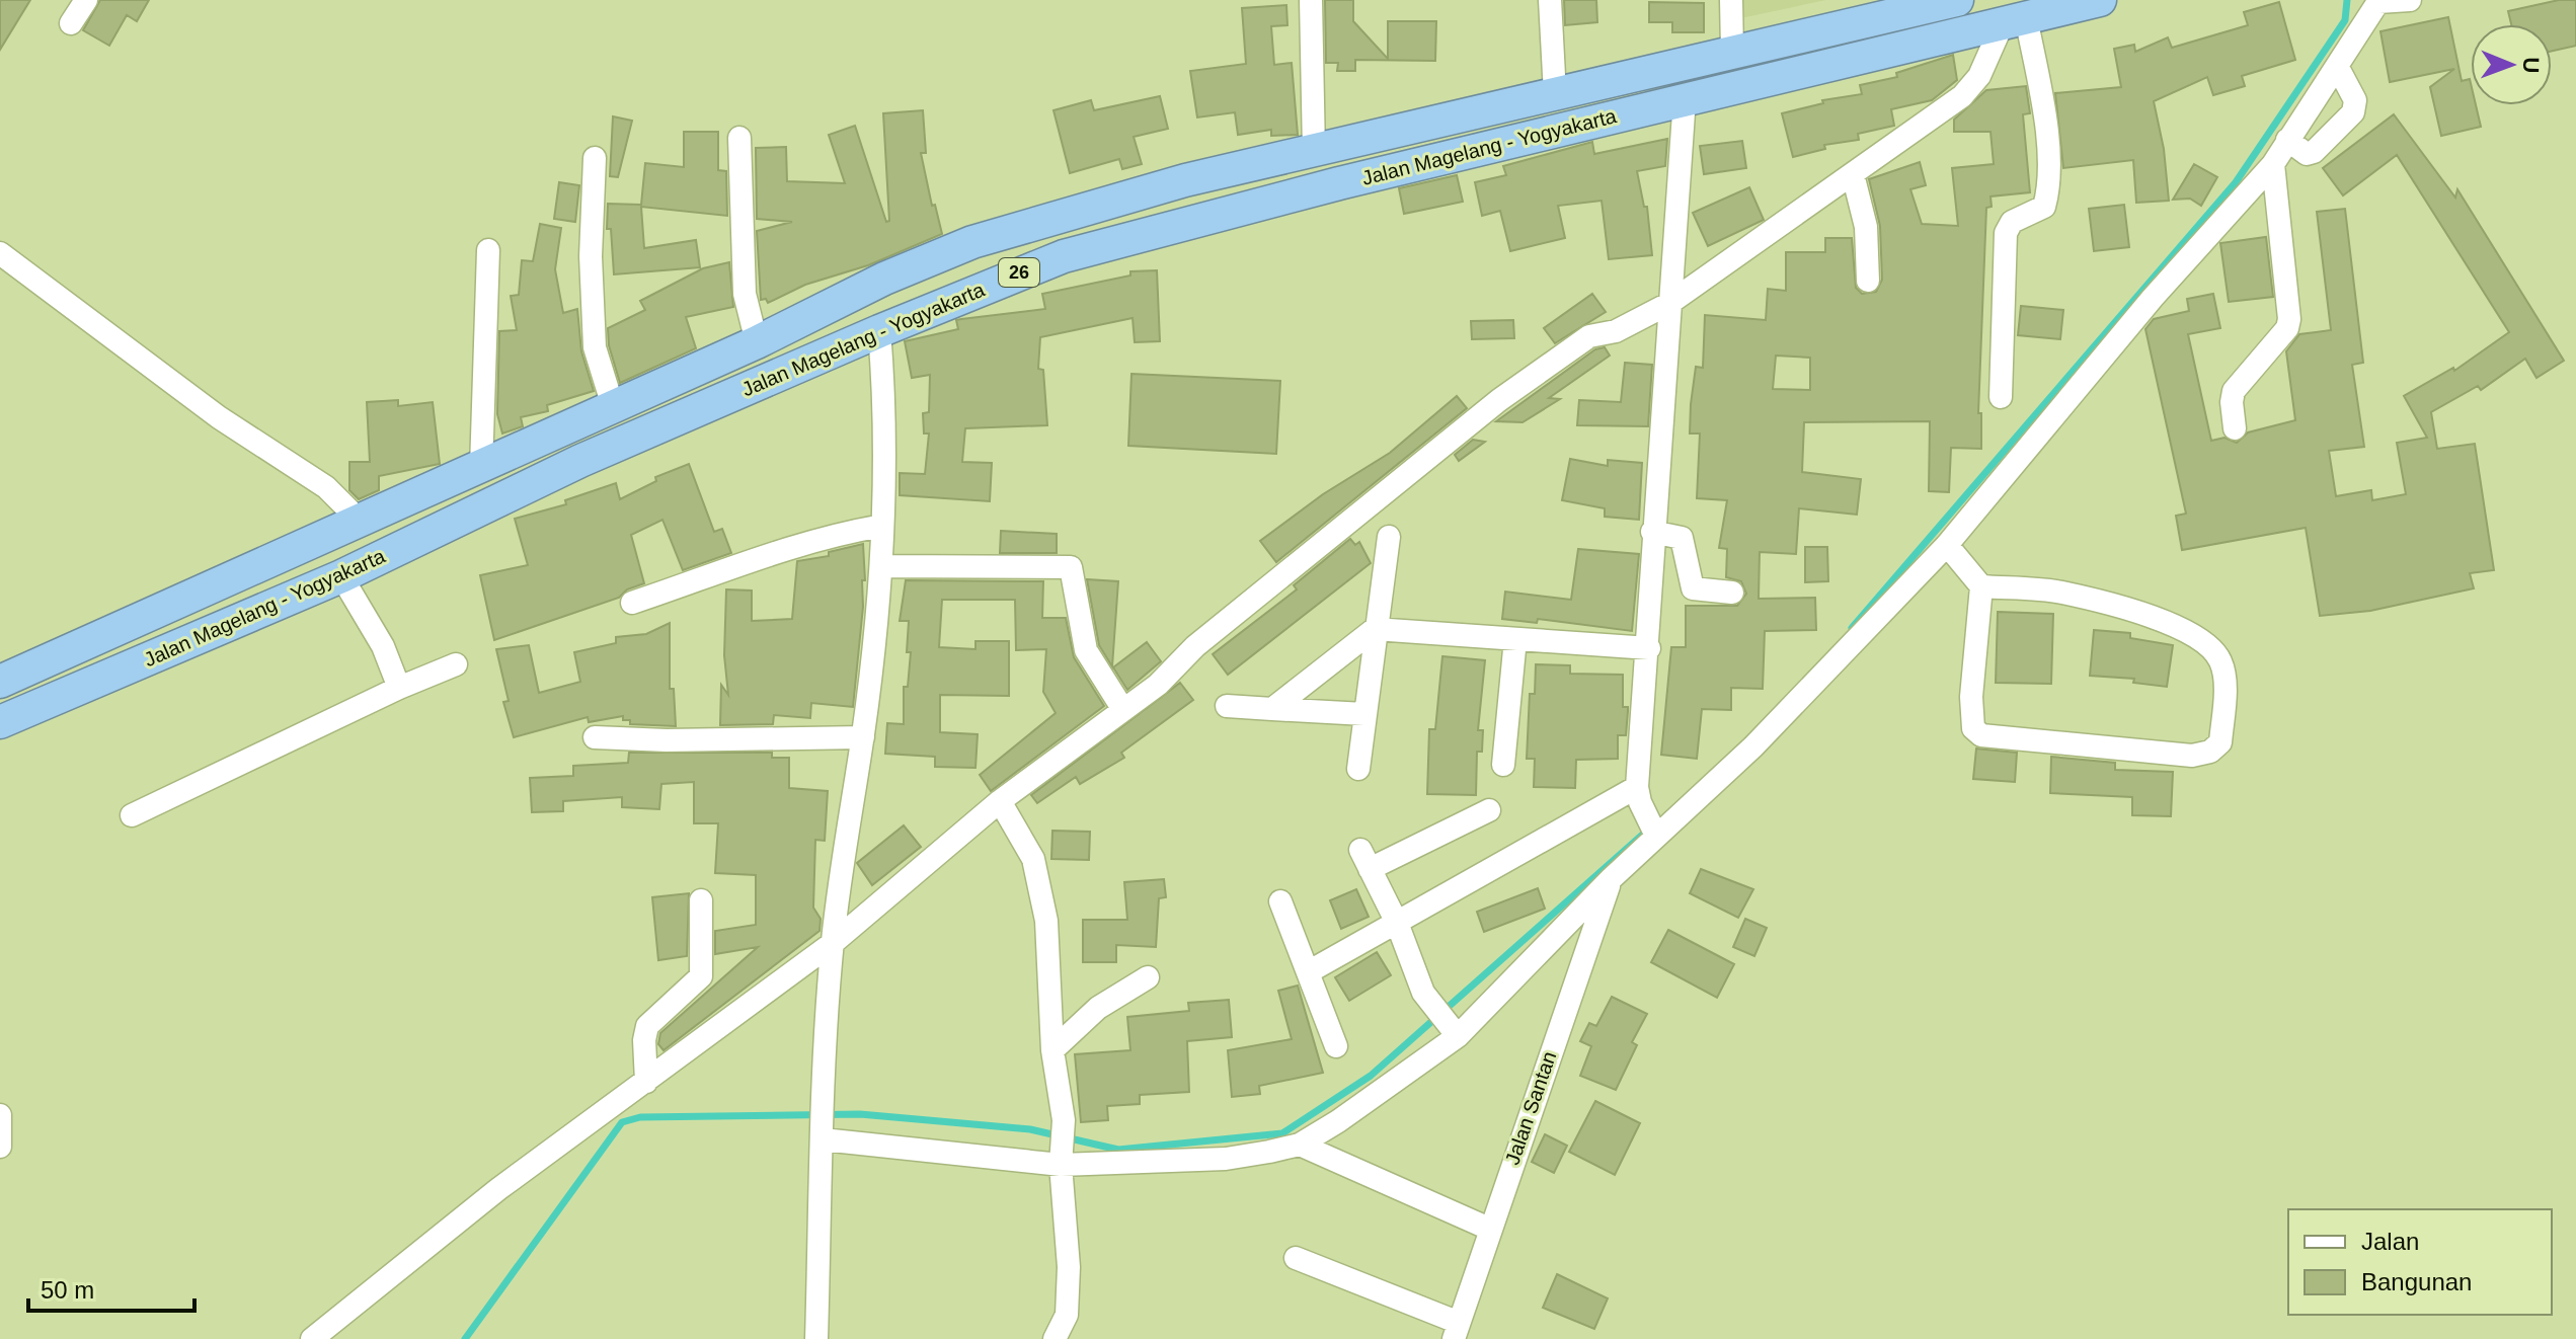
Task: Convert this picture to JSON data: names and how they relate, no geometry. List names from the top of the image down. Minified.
{"streets":{"highway":["Jalan Magelang - Yogyakarta","26"],"street":["Jalan Santan"]},"legend":["Jalan","Bangunan"],"scale_bar":"50 m","north":"right"}
